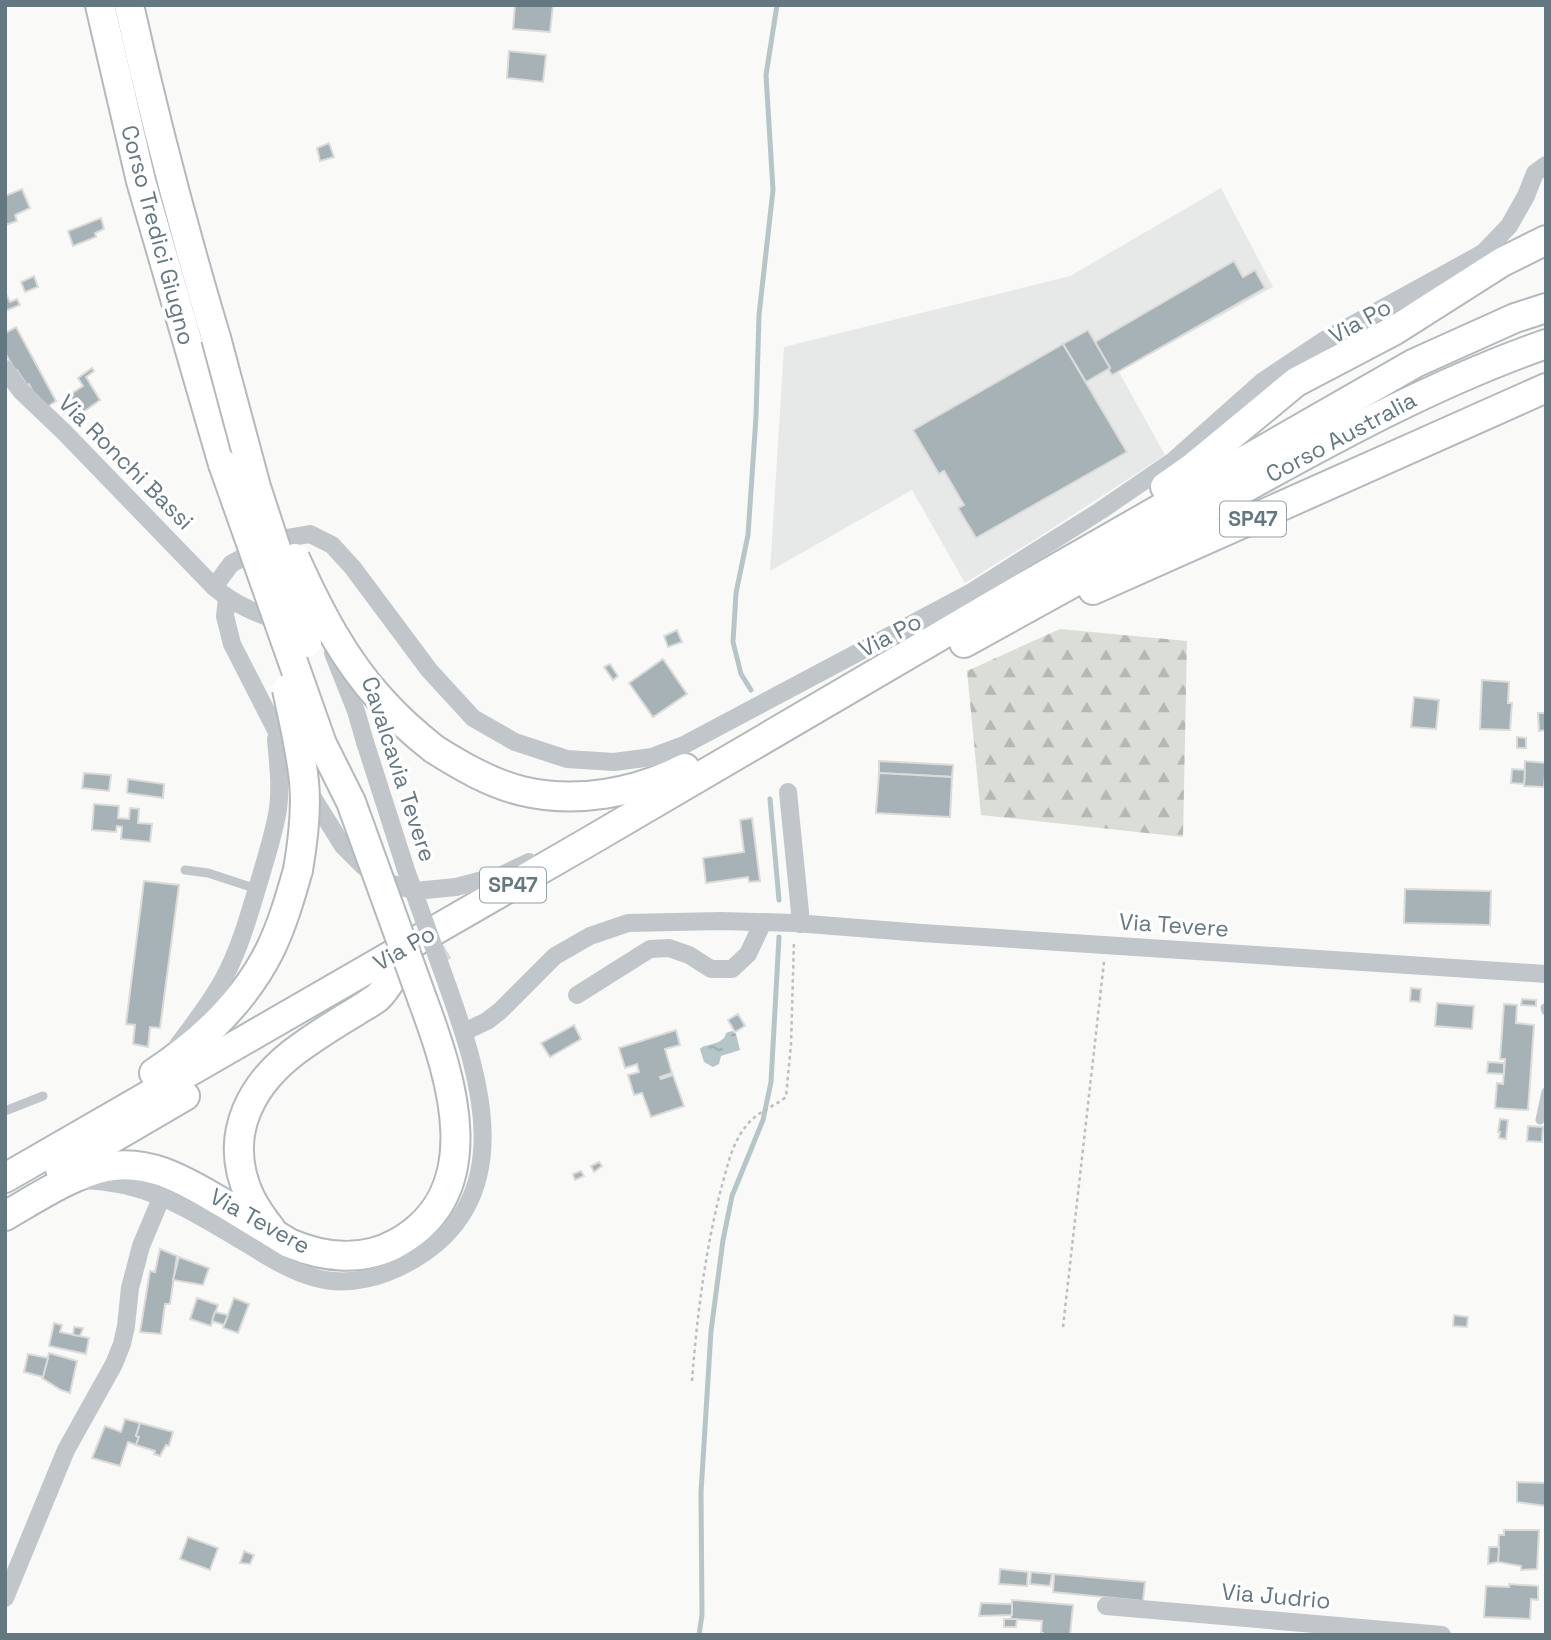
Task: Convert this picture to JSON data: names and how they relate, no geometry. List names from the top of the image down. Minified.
{"streets":{"highway":["Corso Tredici Giugno","Via Po","Corso Australia","SP47"],"street":["Via Ronchi Bassi","Cavalcavia Tevere","Via Tevere","Via Judrio"]},"crossings":[["Via Po","Corso Australia"],["Via Po","Via Ronchi Bassi"],["Via Po","SP47"],["Via Po","Cavalcavia Tevere"],["Corso Australia","SP47"],["Via Ronchi Bassi","Cavalcavia Tevere"],["Cavalcavia Tevere","Via Tevere"]]}
